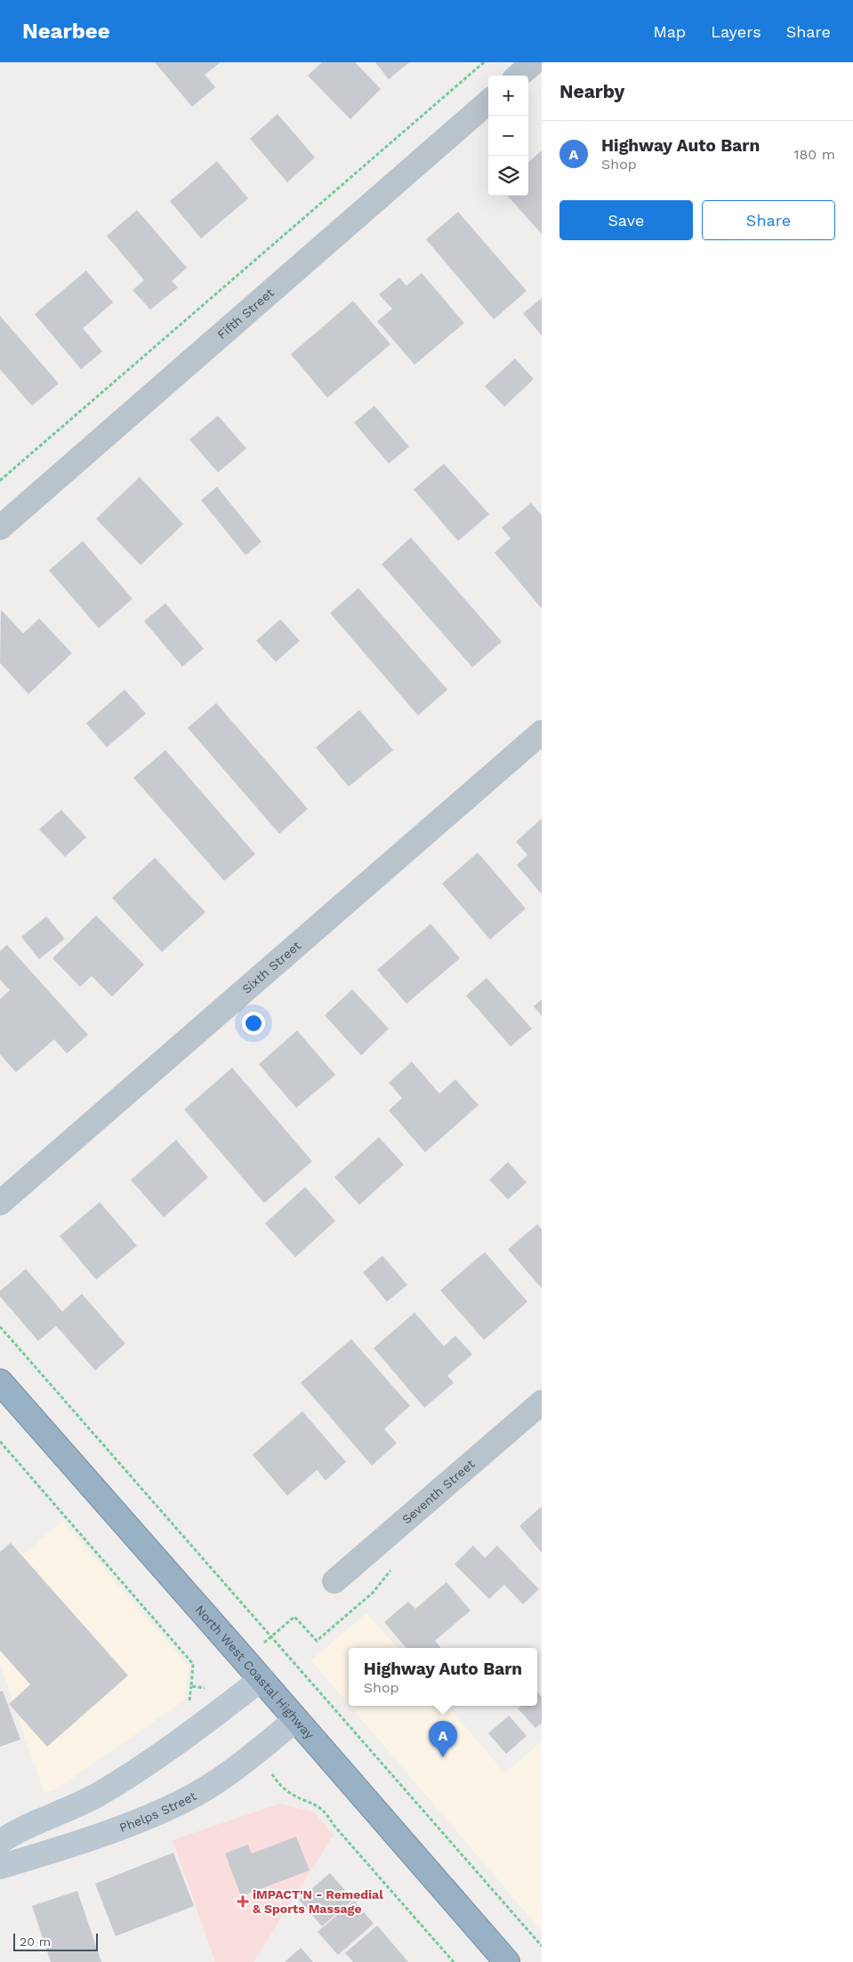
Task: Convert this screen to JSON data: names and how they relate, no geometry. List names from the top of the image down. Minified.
{"streets":{"highway":["North West Coastal Highway"],"main road":["Phelps Street"],"street":["Fifth Street","Sixth Street","Seventh Street"]},"crossings":[["North West Coastal Highway","Phelps Street"]],"places":{"health":["iMPACT'N - Remedial & Sports Massage"]},"scale_bar":"20 m","page":{"header":"Nearbee","nav":["Map","Layers","Share"],"heading":"Nearby","map_buttons":["+","−"],"list":[{"mark":"A","name":"Highway Auto Barn","note":"Shop","value":"180 m"}],"buttons":["Save","Share"],"popup":["Highway Auto Barn","Shop"],"pins":"A","scale":"20 m"}}
